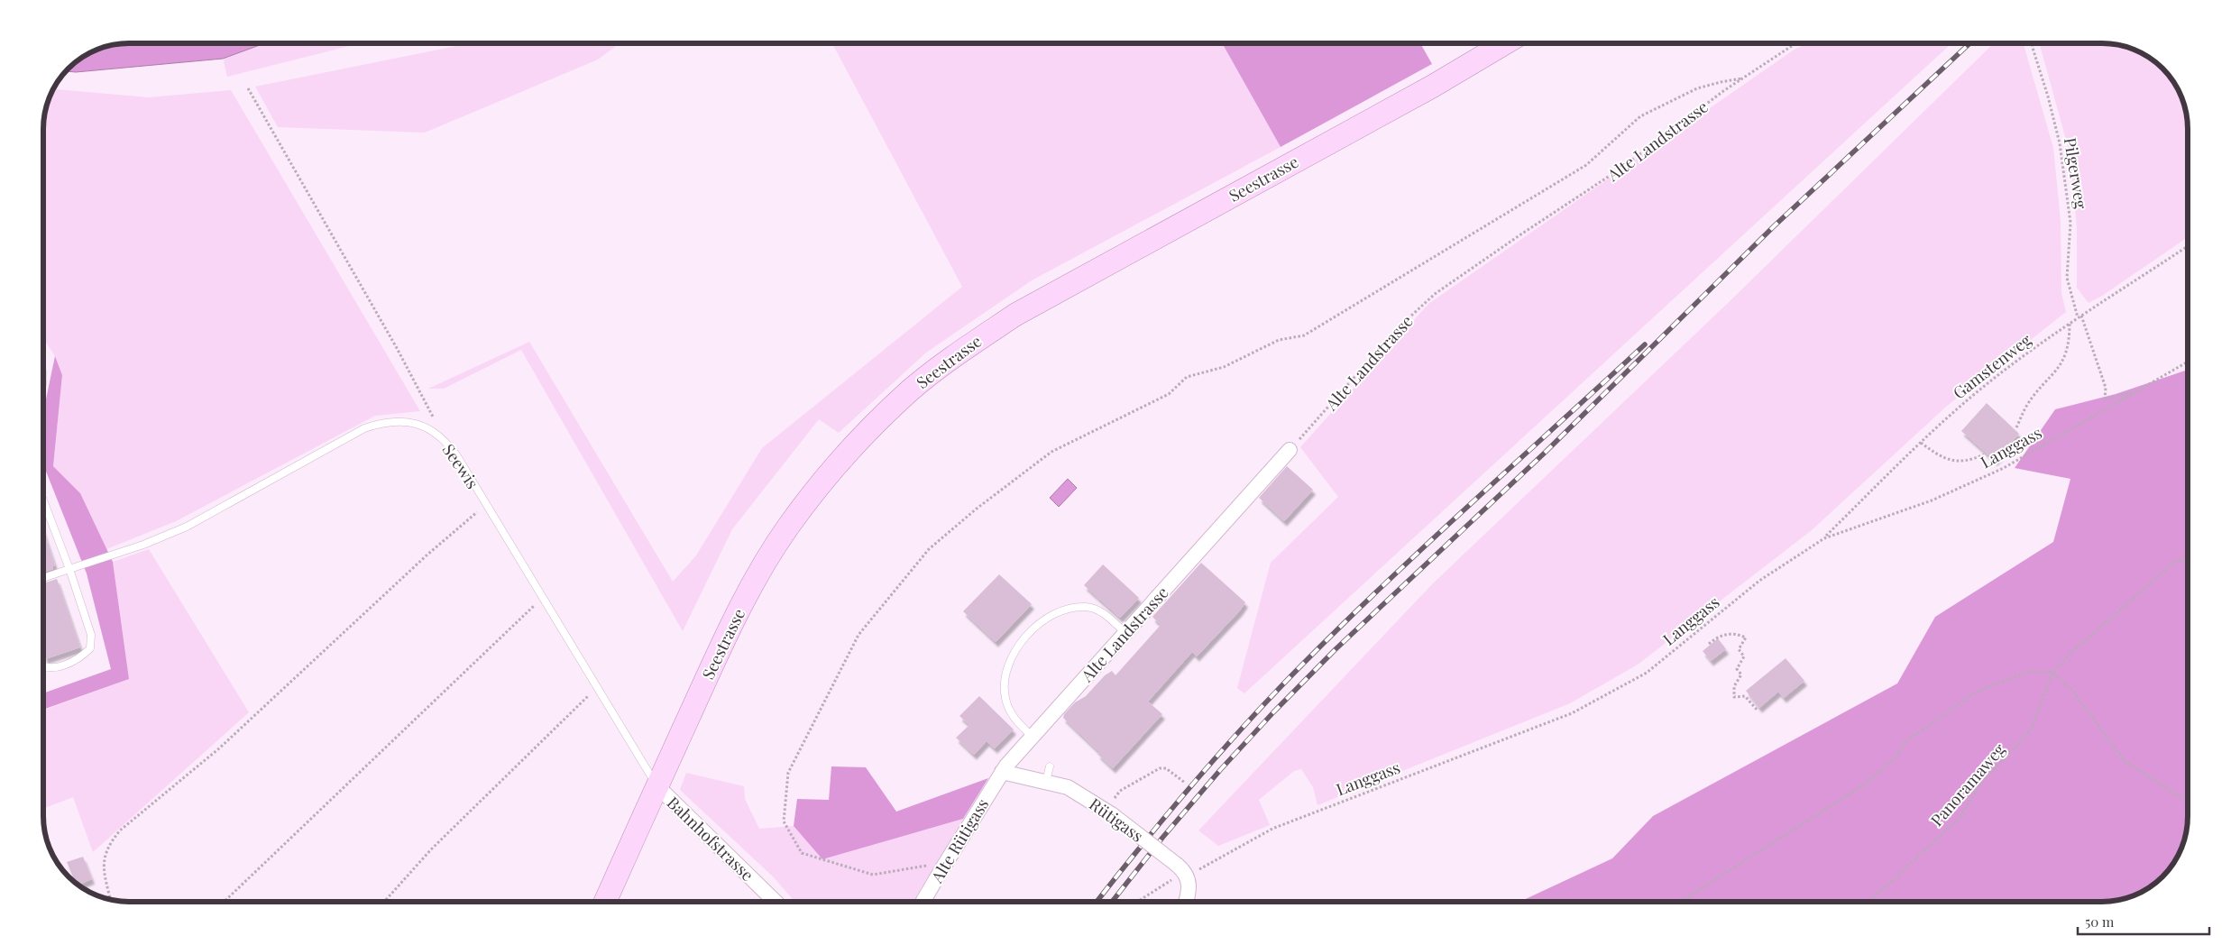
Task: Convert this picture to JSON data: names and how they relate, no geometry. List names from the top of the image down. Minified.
{"streets":{"main road":["Seestrasse"],"street":["Alte Landstrasse","Rütigass","Bahnhofstrasse","Alte Rütigass"],"lane":["Seewis"],"path":["Pilgerweg","Gamstenweg","Langgass","Panoramaweg"]},"crossings":[["Alte Landstrasse","Rütigass"],["Alte Landstrasse","Alte Rütigass"],["Pilgerweg","Gamstenweg"],["Pilgerweg","Langgass"],["Seestrasse","Seewis"],["Seestrasse","Bahnhofstrasse"],["Gamstenweg","Langgass"],["Langgass","Rütigass"],["Seewis","Bahnhofstrasse"],["Rütigass","Alte Rütigass"]],"scale_bar":"50 m"}
